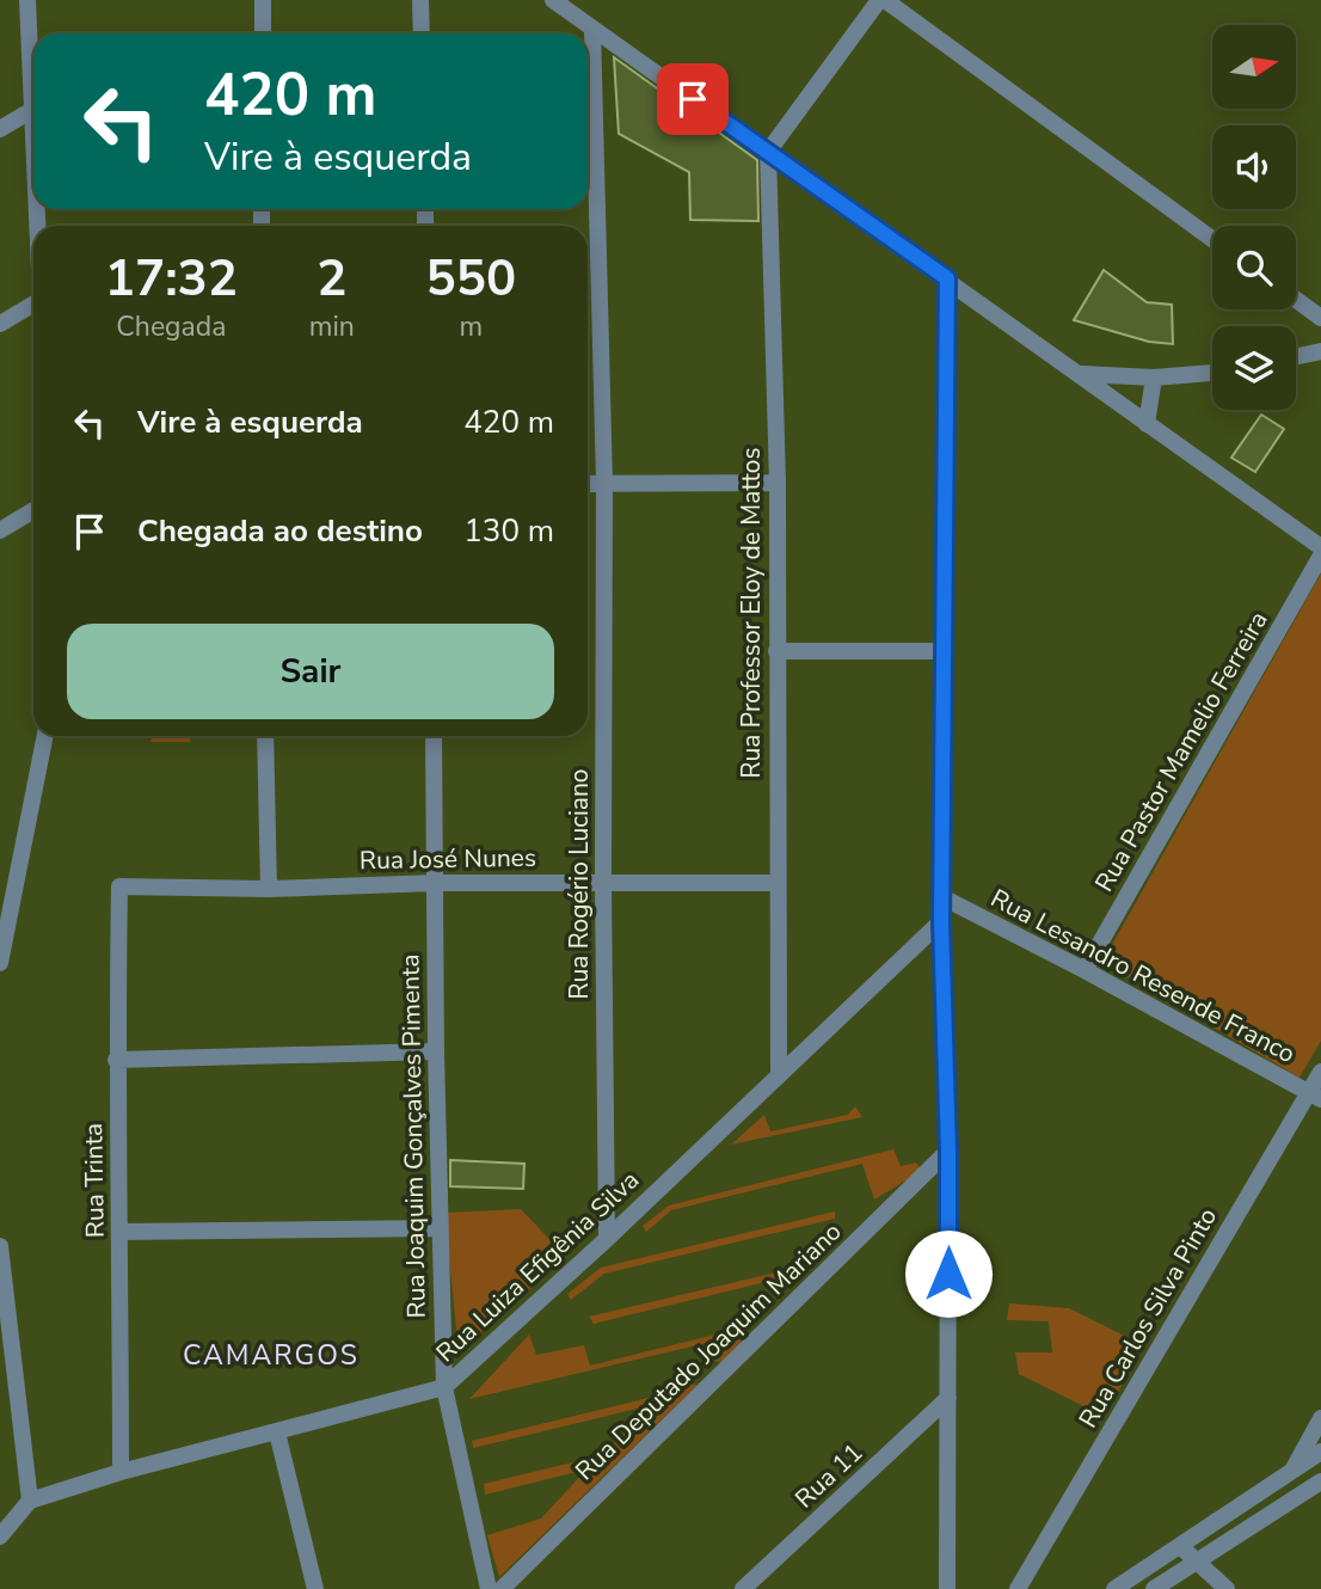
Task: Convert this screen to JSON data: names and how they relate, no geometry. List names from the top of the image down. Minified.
{"streets":{"street":["Rua Professor Eloy de Mattos","Rua Pastor Mamelio Ferreira","Rua José Nunes","Rua Rogério Luciano","Rua Lesandro Resende Franco","Rua Joaquim Gonçalves Pimenta","Rua Trinta","Rua Luiza Efigênia Silva","Rua Carlos Silva Pinto","Rua Deputado Joaquim Mariano","Rua 11"]},"crossings":[["Rua Professor Eloy de Mattos","Rua José Nunes"],["Rua Professor Eloy de Mattos","Rua Luiza Efigênia Silva"],["Rua Pastor Mamelio Ferreira","Rua Lesandro Resende Franco"],["Rua José Nunes","Rua Rogério Luciano"],["Rua José Nunes","Rua Joaquim Gonçalves Pimenta"],["Rua José Nunes","Rua Trinta"],["Rua Rogério Luciano","Rua Luiza Efigênia Silva"],["Rua Lesandro Resende Franco","Rua Carlos Silva Pinto"],["Rua Joaquim Gonçalves Pimenta","Rua Luiza Efigênia Silva"],["Rua Trinta","Rua Luiza Efigênia Silva"]],"districts":["CAMARGOS"],"north":"right","page":{"turn":["420 m","Vire à esquerda"],"eta":["17:32","Chegada","2","min","550","m"],"list":[{"name":"Vire à esquerda","value":"420 m"},{"name":"Chegada ao destino","value":"130 m"}],"buttons":"Sair"}}
